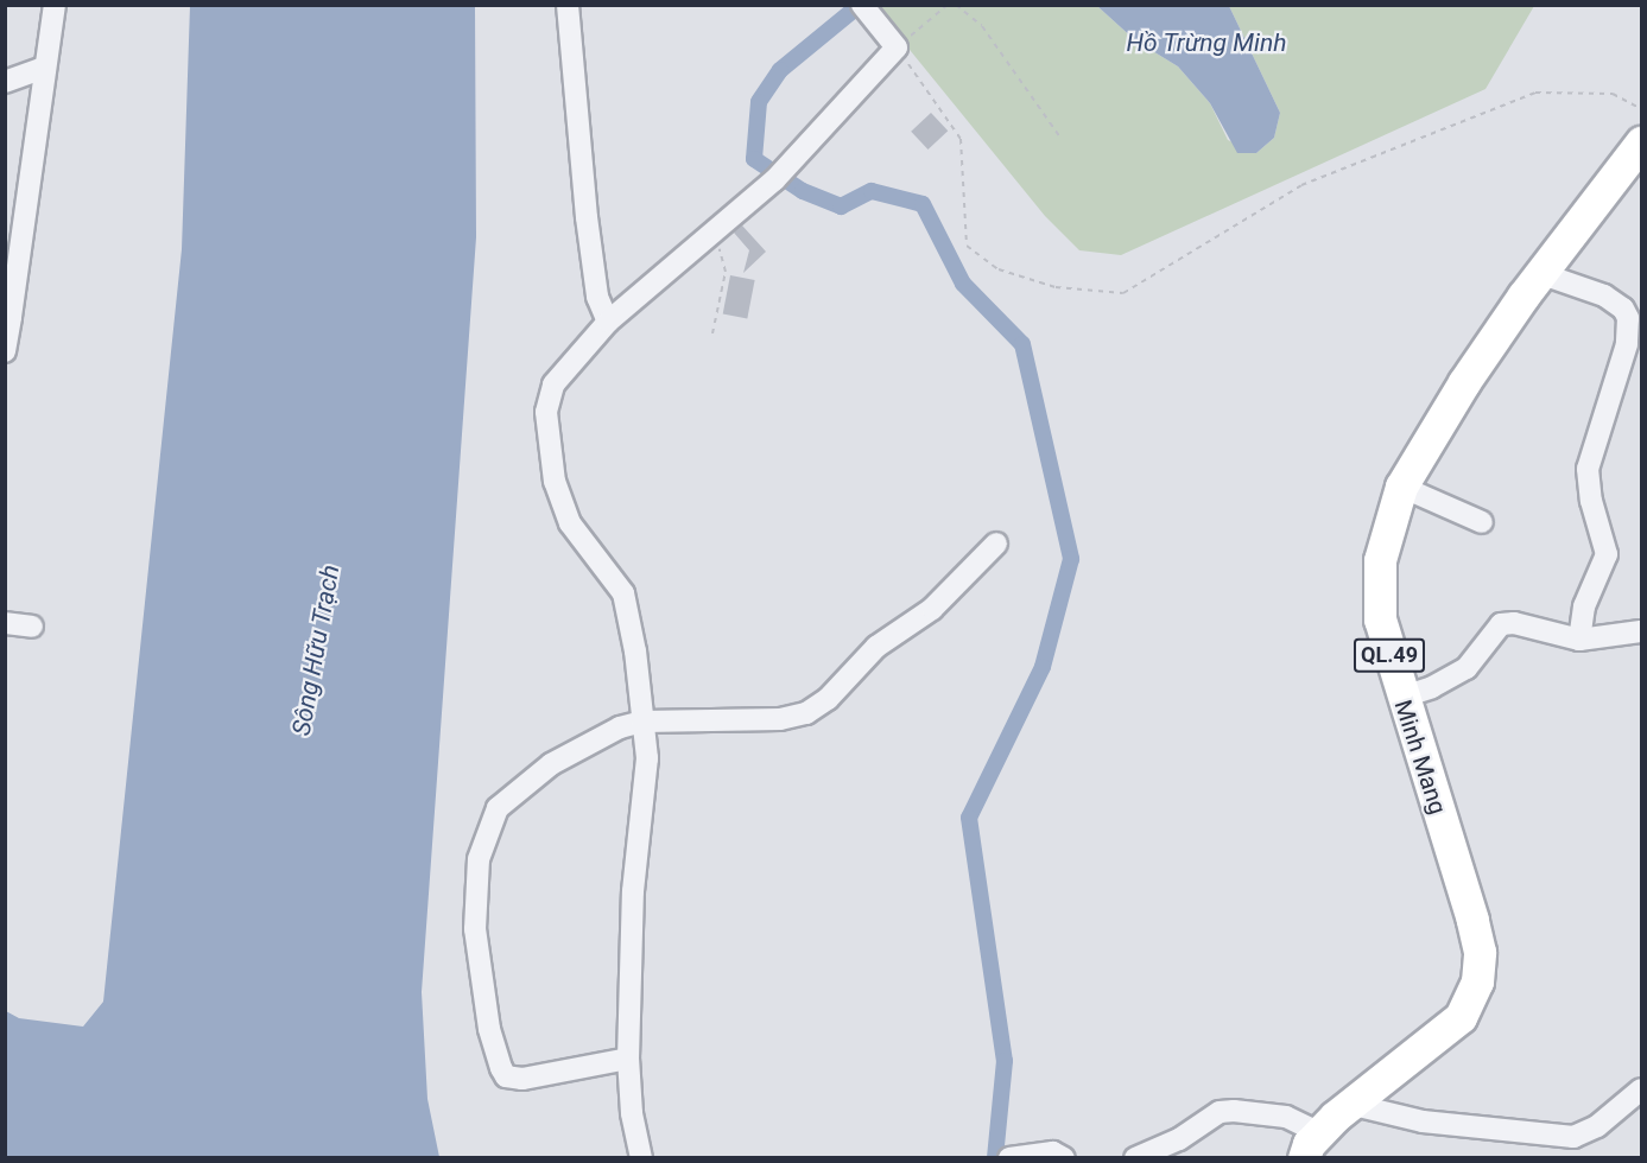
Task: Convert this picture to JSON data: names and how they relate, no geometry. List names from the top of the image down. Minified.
{"streets":{"highway":["QL.49","Minh Mang"]},"water":["Hồ Trừng Minh","Sông Hữu Trạch"]}
